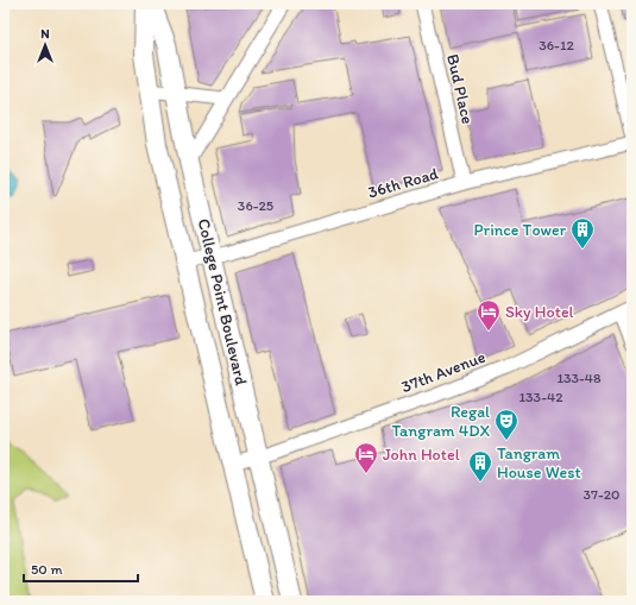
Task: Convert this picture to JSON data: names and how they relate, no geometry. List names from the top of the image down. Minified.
{"streets":{"main road":["College Point Boulevard"],"street":["Bud Place","36th Road","37th Avenue"]},"crossings":[["Bud Place","36th Road"],["36th Road","College Point Boulevard"],["College Point Boulevard","37th Avenue"]],"places":{"building":["Prince Tower","Tangram House West"],"hotel":["Sky Hotel","John Hotel"],"theatre":["Regal Tangram 4DX"]},"house_numbers":["36-12","36-25","133-48","133-42","37-20"],"scale_bar":"50 m","north":"top"}
